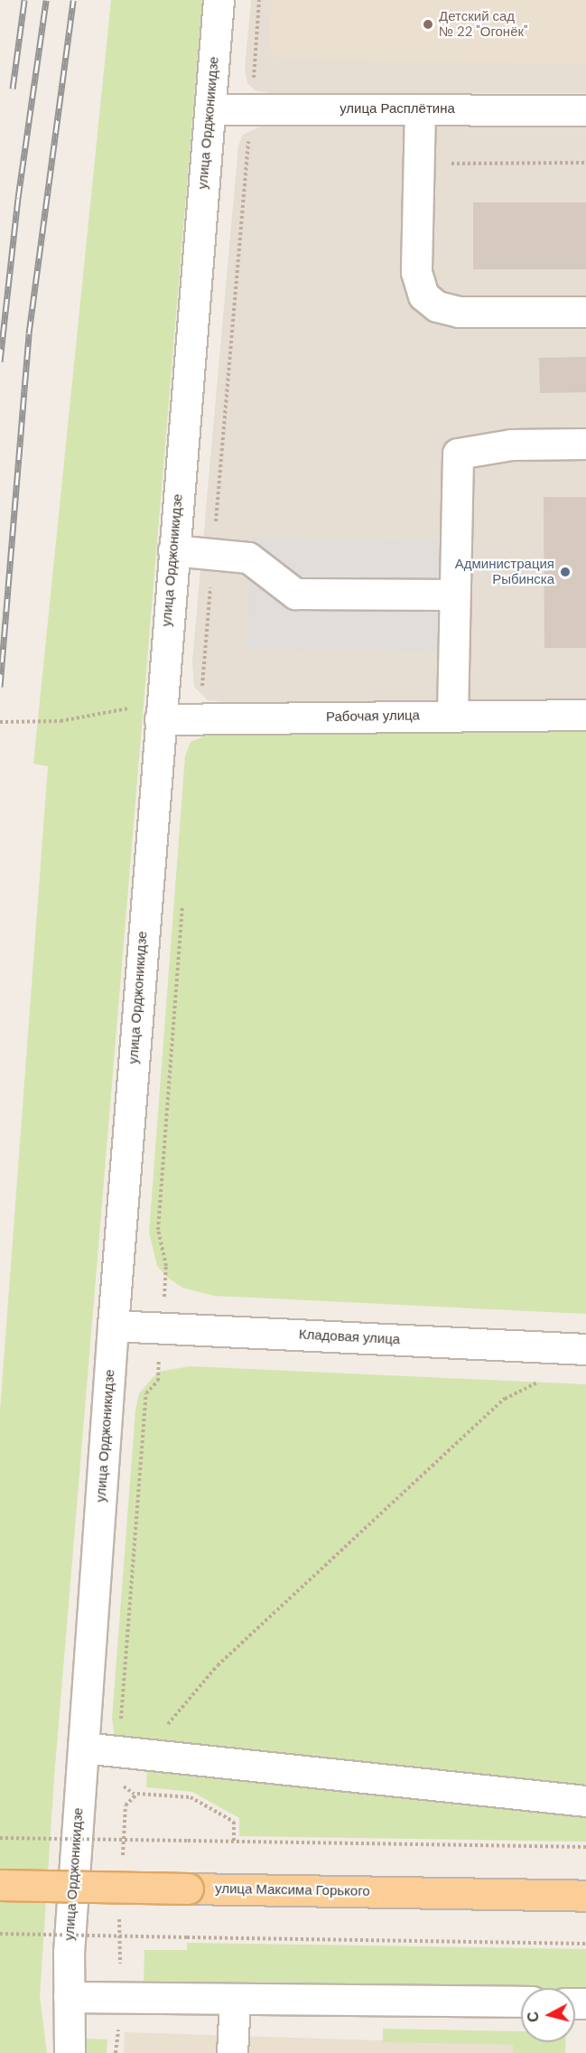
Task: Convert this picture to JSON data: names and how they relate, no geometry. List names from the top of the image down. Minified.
{"streets":{"main road":["улица Максима Горького"],"street":["улица Расплётина","улица Орджоникидзе","Рабочая улица","Кладовая улица"]},"crossings":[["улица Расплётина","улица Орджоникидзе"],["улица Орджоникидзе","Рабочая улица"],["улица Орджоникидзе","Кладовая улица"]],"places":["Детский сад № 22 \"Огонёк\"","Администрация Рыбинска"],"north":"left"}
